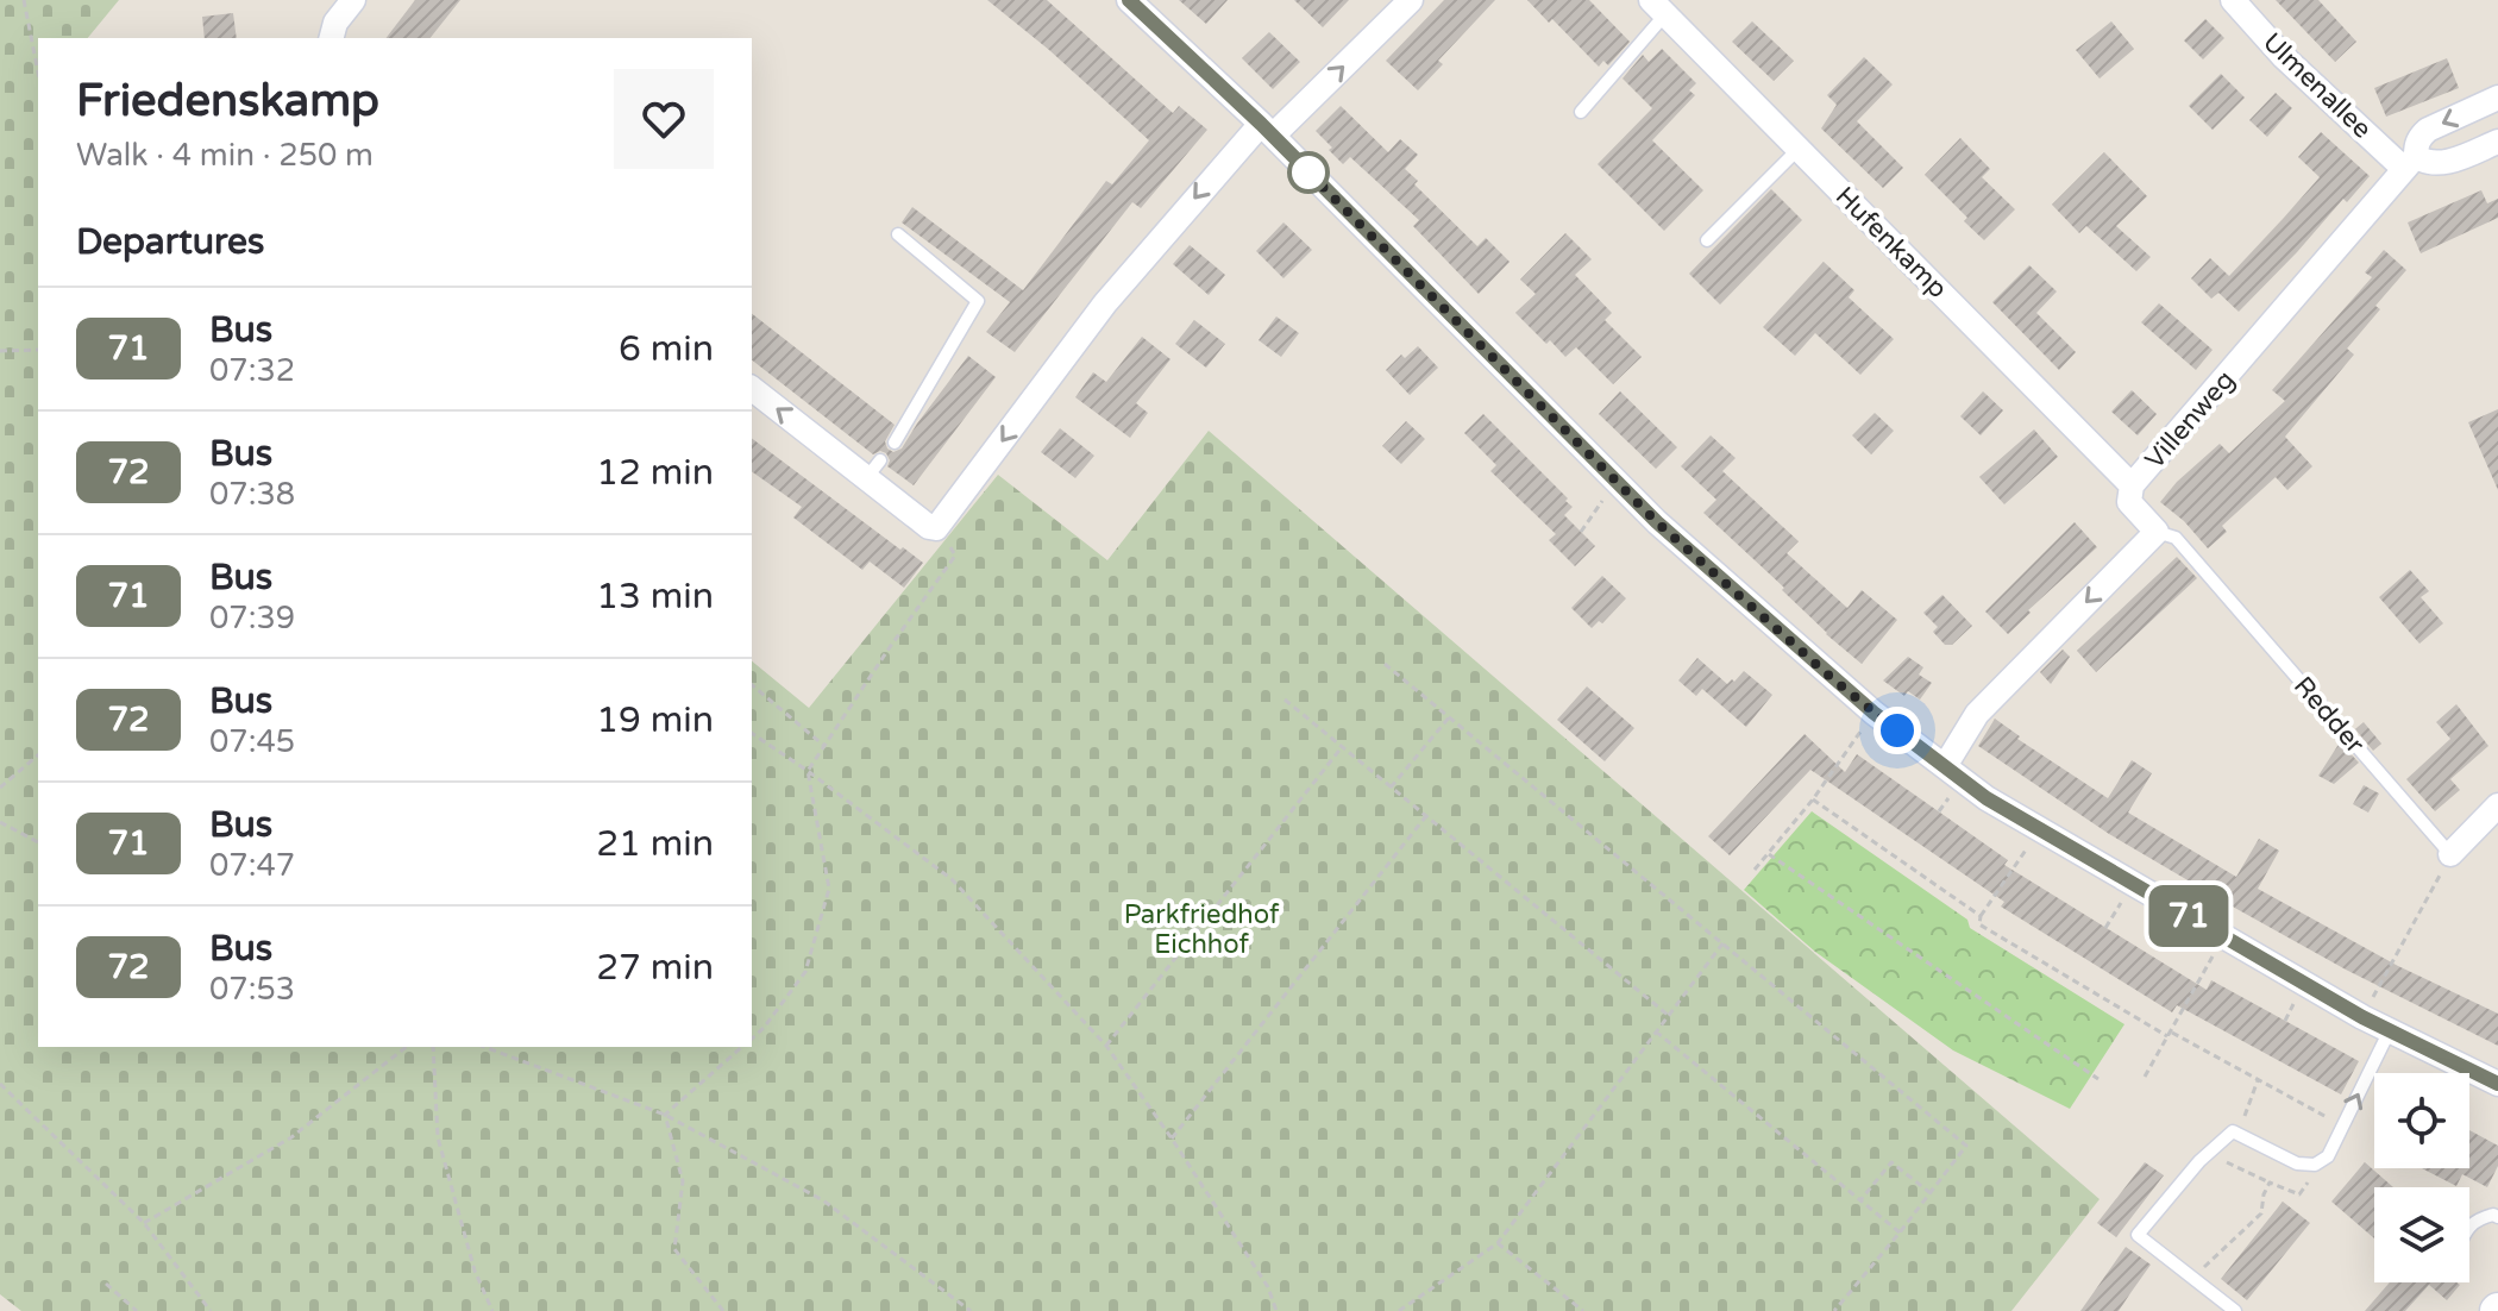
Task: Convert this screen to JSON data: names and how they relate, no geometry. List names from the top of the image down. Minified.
{"streets":{"street":["Ulmenallee","Hufenkamp","Villenweg"],"lane":["Redder"]},"crossings":[["Ulmenallee","Villenweg"],["Hufenkamp","Villenweg"],["Villenweg","Redder"]],"parks":["Parkfriedhof Eichhof"],"lines":["bus line 71"],"page":{"on_map":"71","heading":[["Friedenskamp","Walk · 4 min · 250 m"],"Departures"],"list":[{"mark":"71","name":"Bus","note":"07:32","value":"6 min"},{"mark":"72","name":"Bus","note":"07:38","value":"12 min"},{"mark":"71","name":"Bus","note":"07:39","value":"13 min"},{"mark":"72","name":"Bus","note":"07:45","value":"19 min"},{"mark":"71","name":"Bus","note":"07:47","value":"21 min"},{"mark":"72","name":"Bus","note":"07:53","value":"27 min"}]}}
